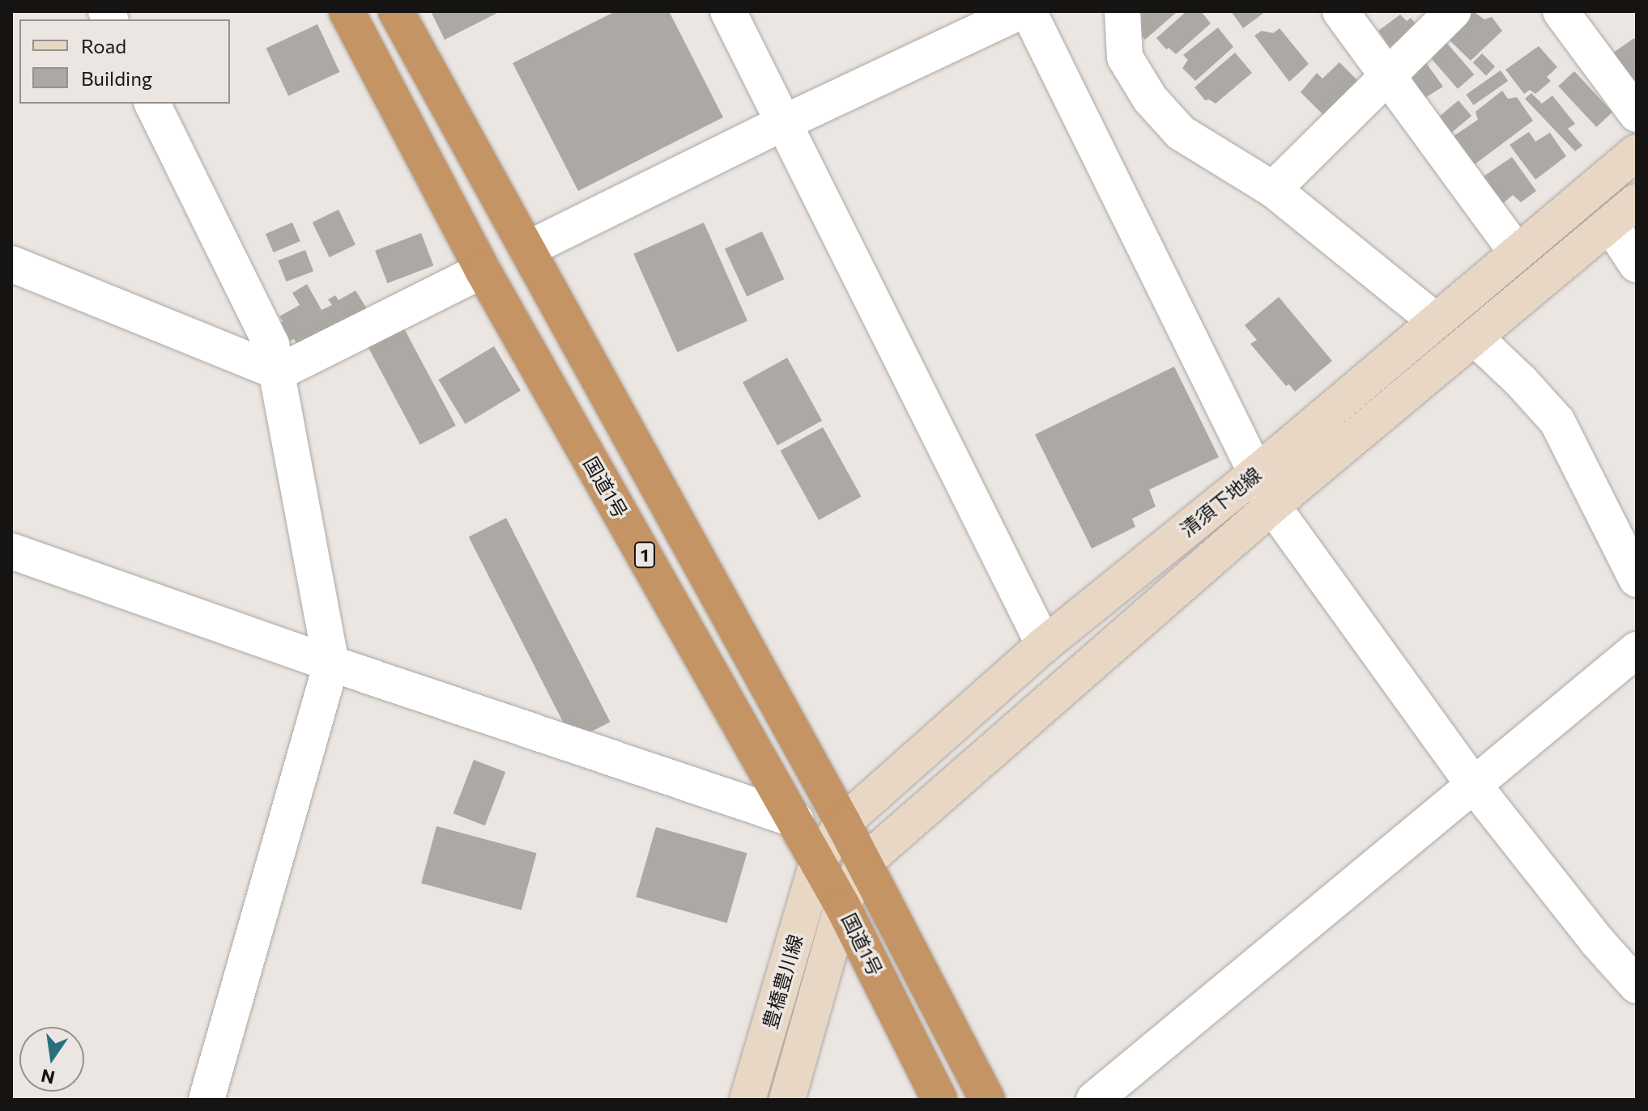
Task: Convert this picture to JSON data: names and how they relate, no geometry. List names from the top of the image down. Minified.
{"streets":{"highway":["国道1号","1"],"main road":["清須下地線","豊橋豊川線"]},"crossings":[["国道1号","清須下地線"],["国道1号","豊橋豊川線"],["清須下地線","豊橋豊川線"]],"legend":["Road","Building"],"north":"bottom"}
